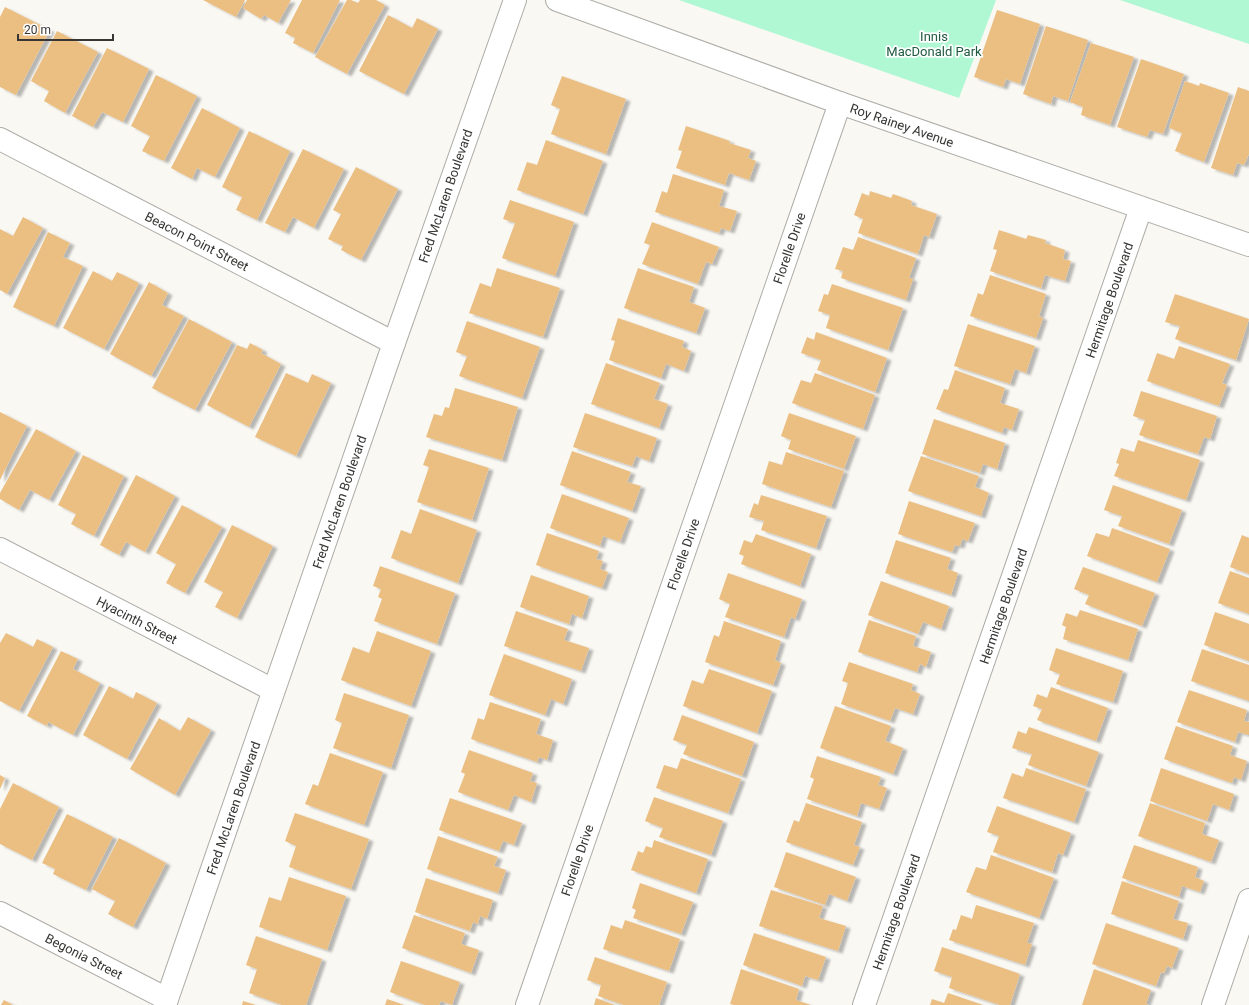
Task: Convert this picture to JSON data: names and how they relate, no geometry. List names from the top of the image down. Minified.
{"streets":{"street":["Roy Rainey Avenue","Fred McLaren Boulevard","Beacon Point Street","Florelle Drive","Hermitage Boulevard","Hyacinth Street","Begonia Street"]},"crossings":[["Roy Rainey Avenue","Florelle Drive"],["Roy Rainey Avenue","Hermitage Boulevard"],["Fred McLaren Boulevard","Beacon Point Street"],["Fred McLaren Boulevard","Hyacinth Street"],["Fred McLaren Boulevard","Begonia Street"]],"parks":["Innis MacDonald Park"],"scale_bar":"20 m"}
